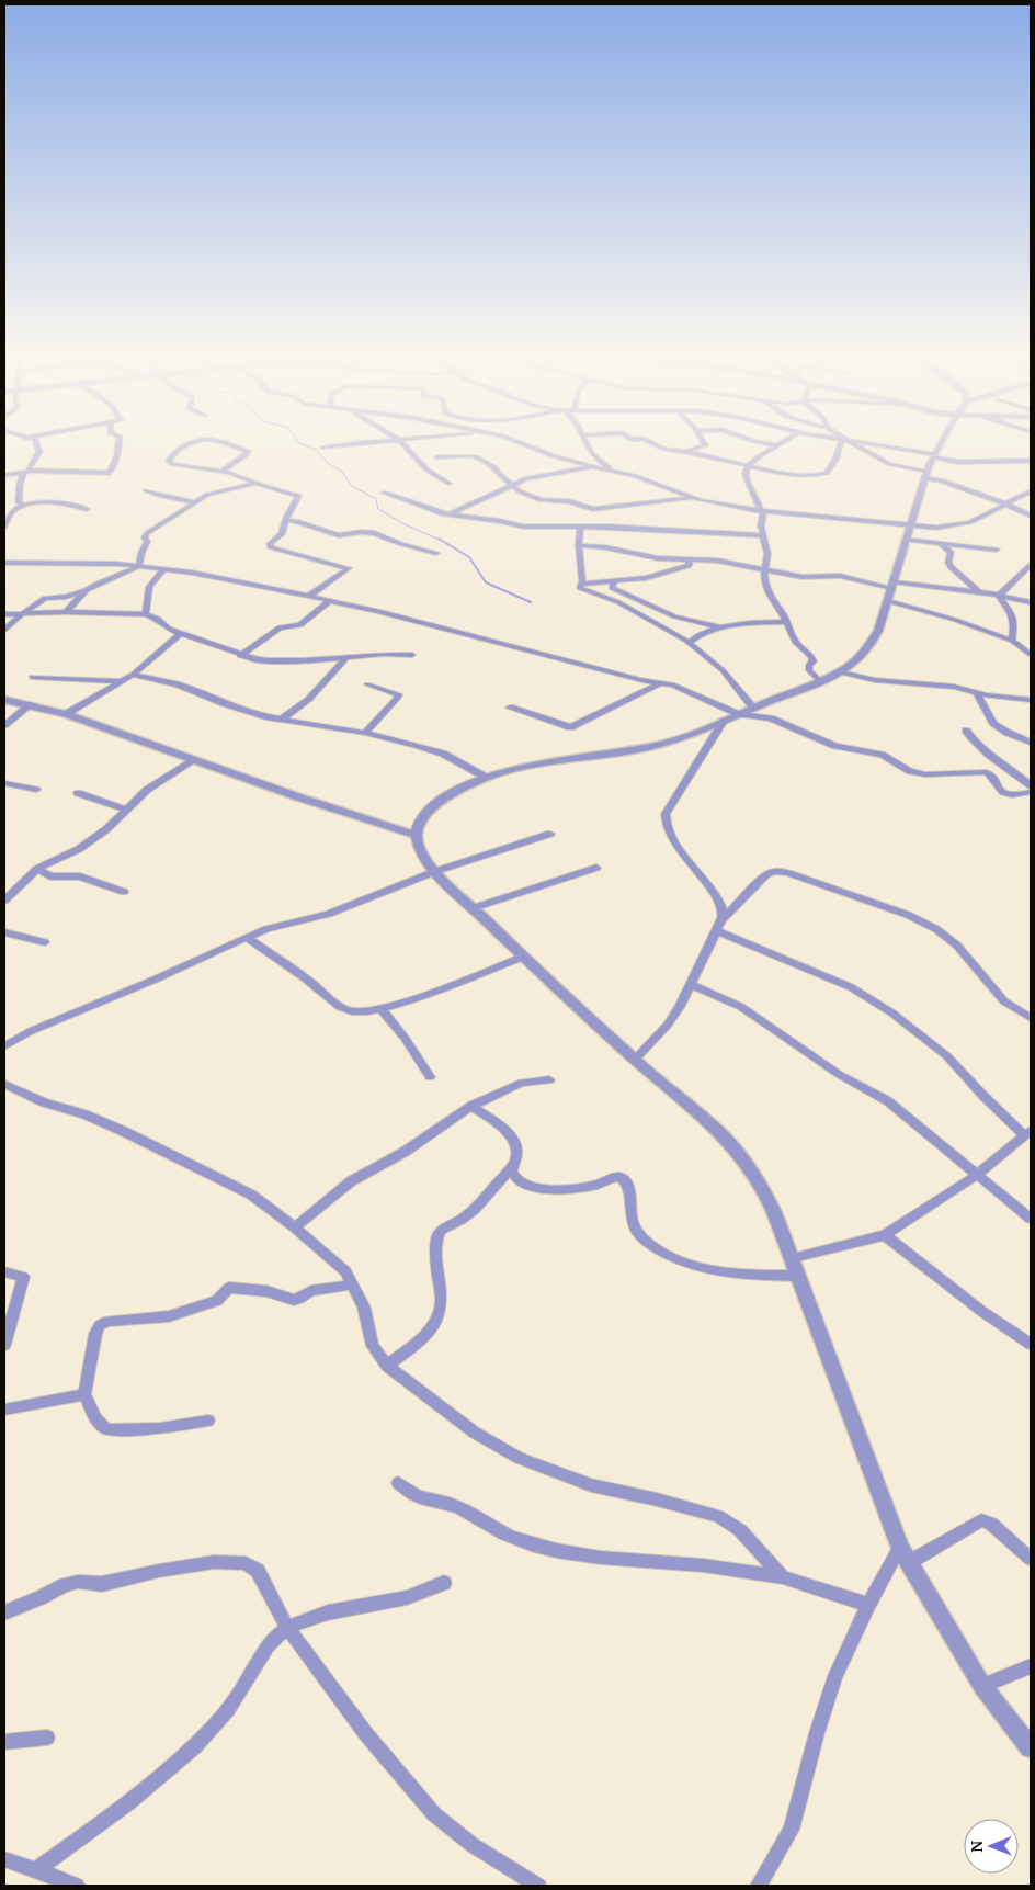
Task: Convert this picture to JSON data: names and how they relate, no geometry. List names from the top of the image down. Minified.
{"north":"left"}
